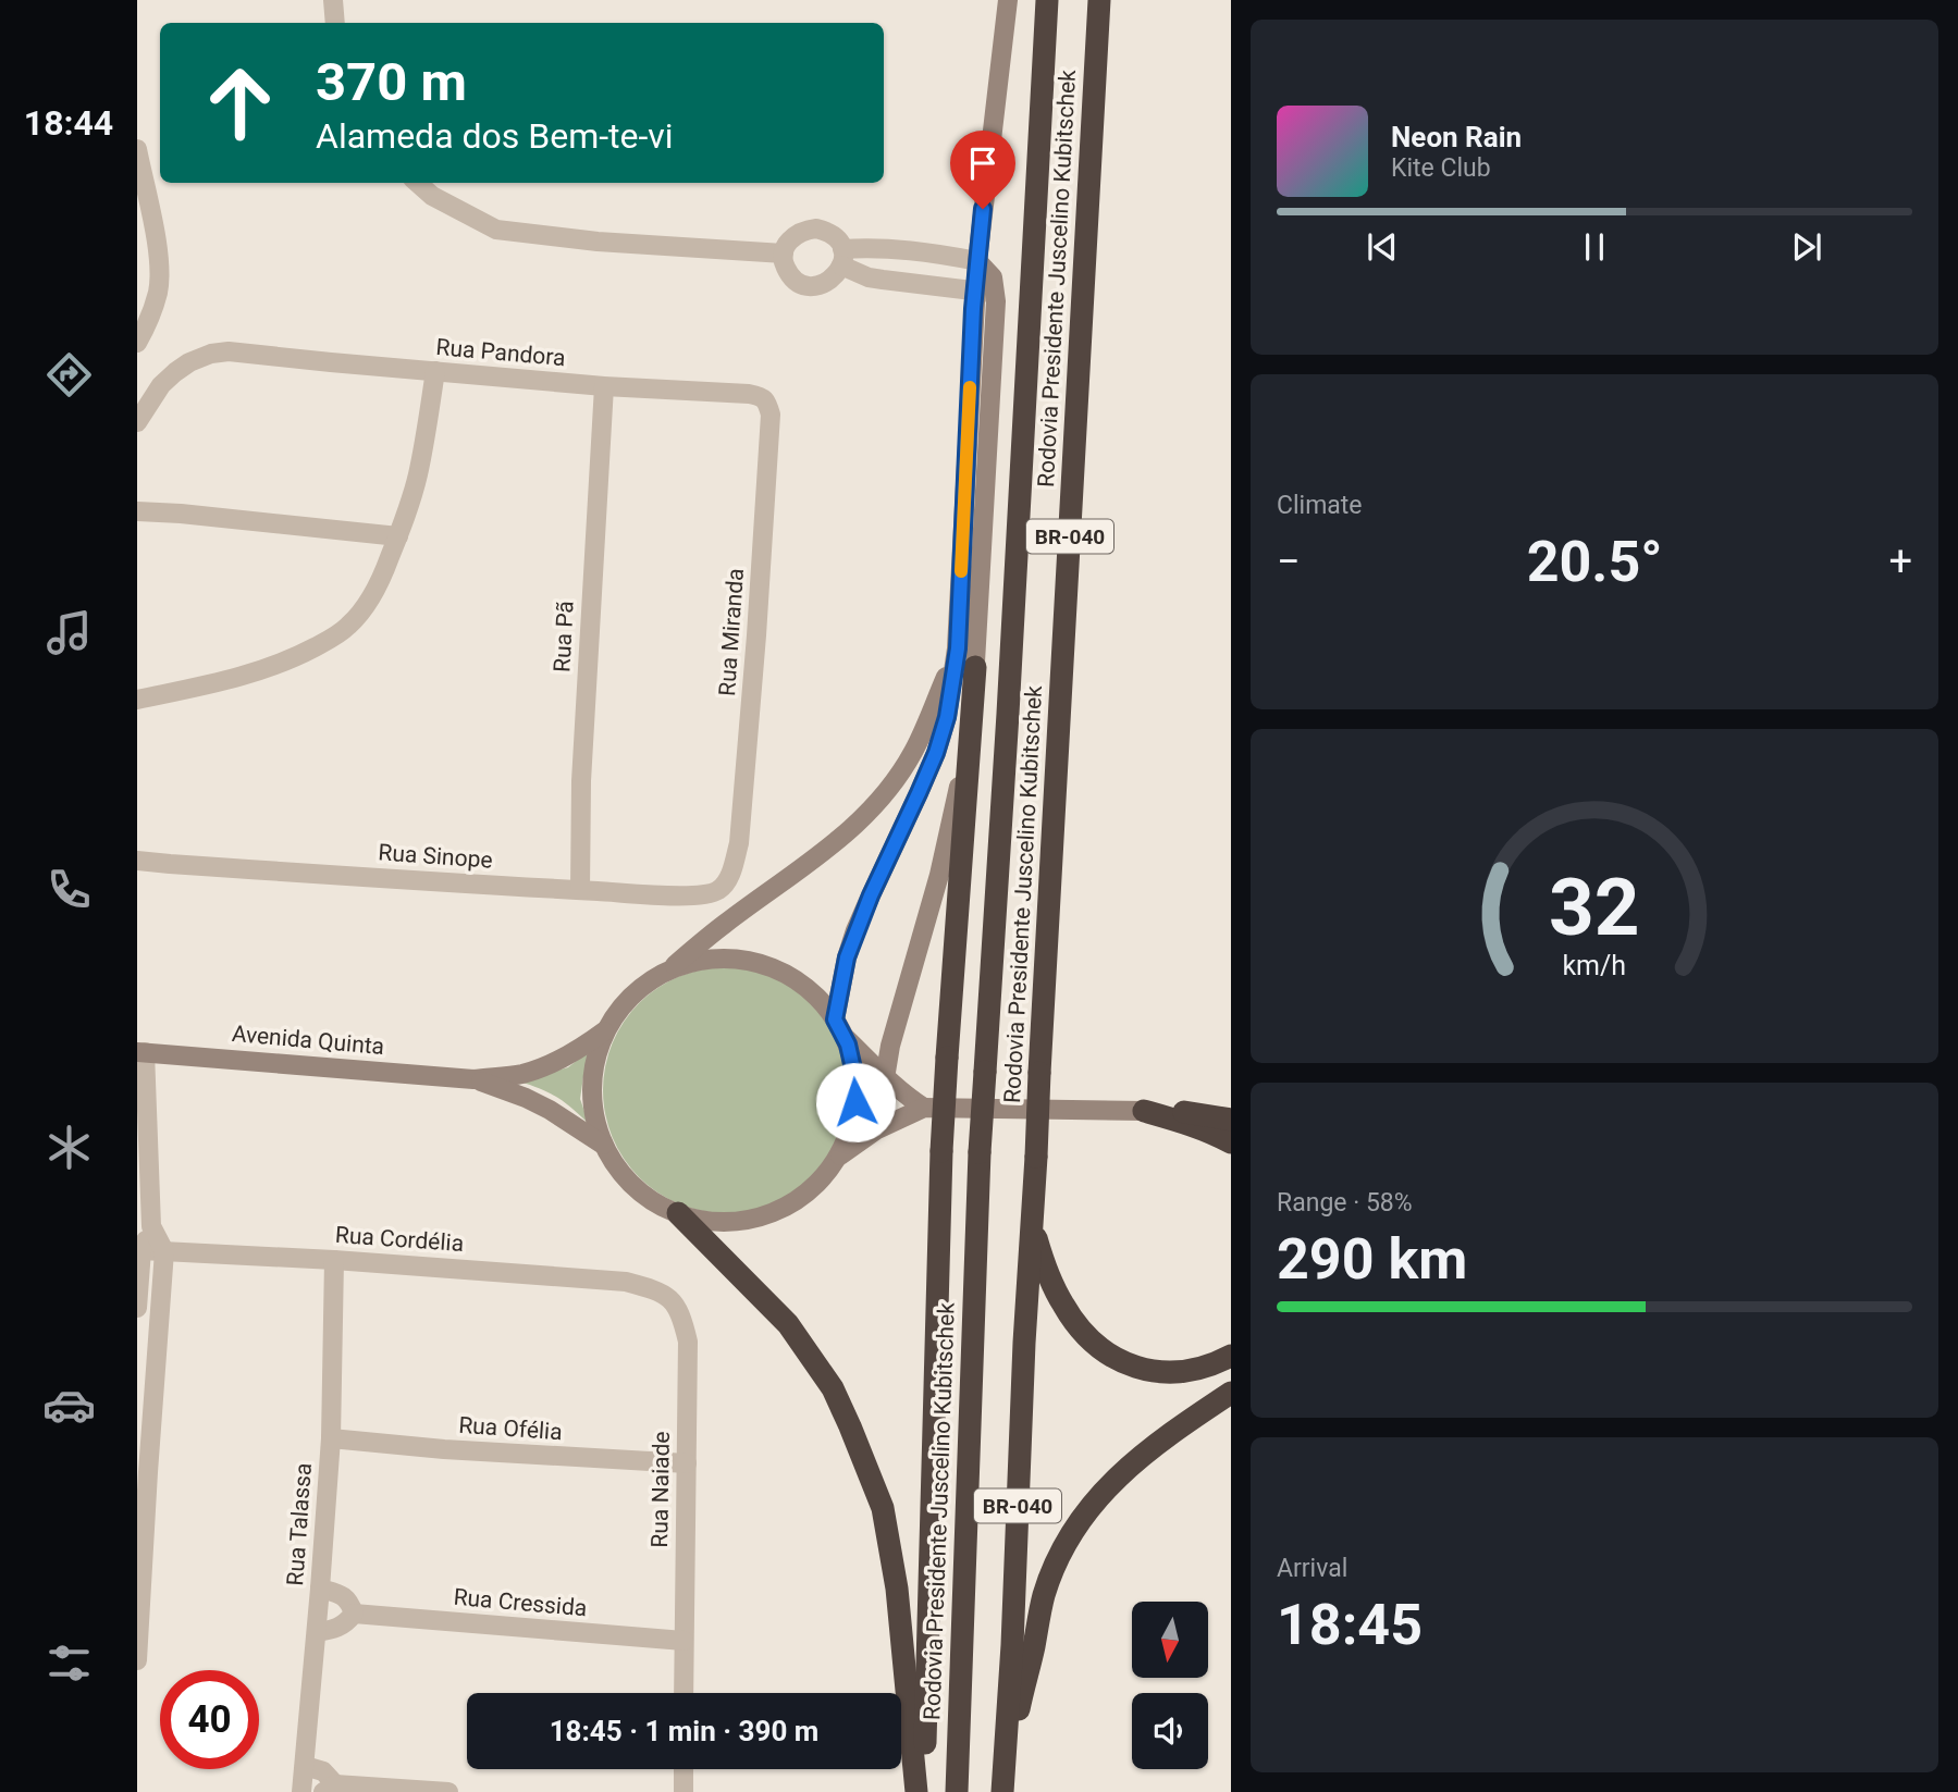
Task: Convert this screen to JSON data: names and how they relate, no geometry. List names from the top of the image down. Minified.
{"streets":{"highway":["Rodovia Presidente Juscelino Kubitschek","BR-040"],"street":["Rua Pandora","Rua Miranda","Rua Pã","Rua Sinope","Avenida Quinta","Rua Cordélia","Rua Ofélia","Rua Naiade","Rua Talassa","Rua Cressida"]},"crossings":[["Rua Pandora","Rua Miranda"],["Rua Pandora","Rua Pã"],["Rua Miranda","Rua Sinope"],["Rua Pã","Rua Sinope"],["Rua Cordélia","Rua Naiade"],["Rua Cordélia","Rua Talassa"],["Rua Ofélia","Rua Naiade"],["Rua Ofélia","Rua Talassa"],["Rua Naiade","Rua Cressida"]],"north":"bottom","page":{"tabs":"18:44","turn":["370 m","Alameda dos Bem-te-vi"],"song":["Neon Rain","Kite Club"],"tile":["Climate",["Range · 58%","290 km"],["Arrival","18:45"]],"heat":["−","20.5°","+"],"limit":"40","trip":"18:45 · 1 min · 390 m","gauge":["32","km/h"]}}
